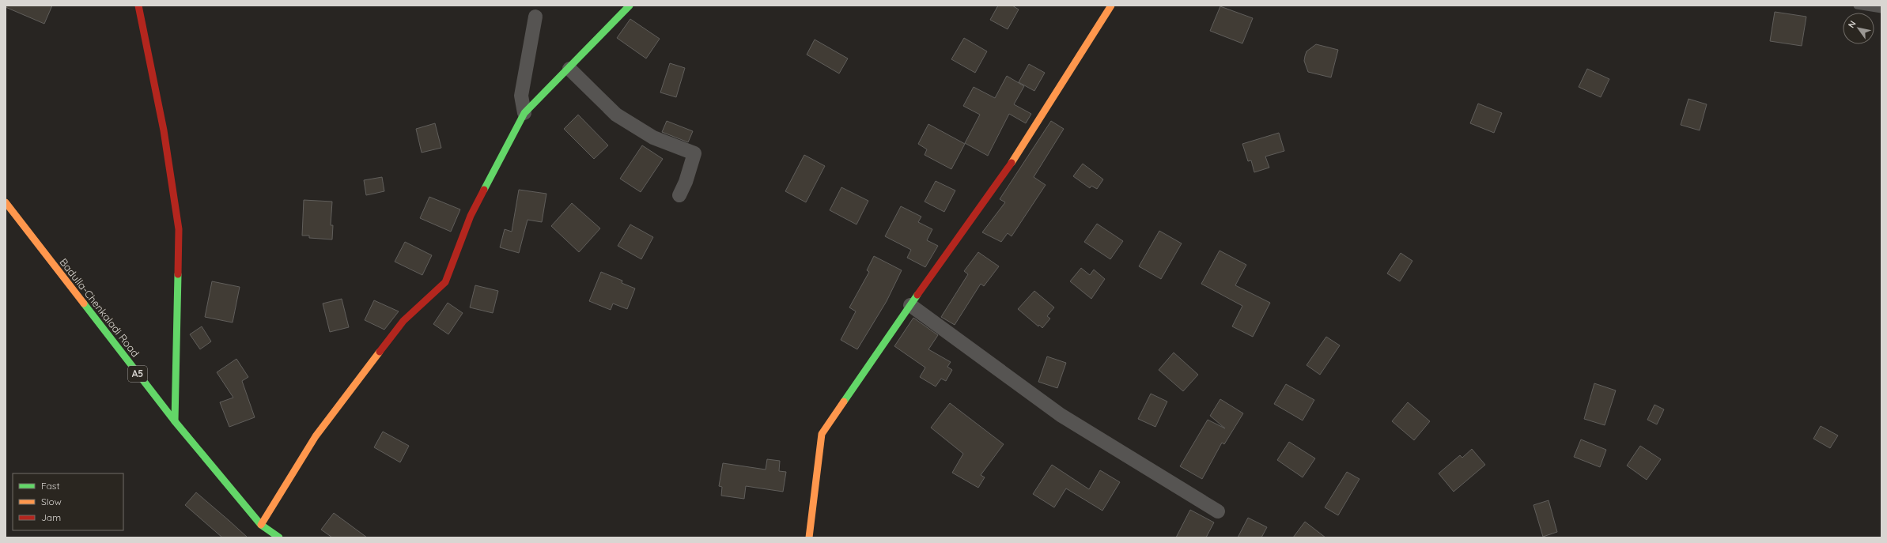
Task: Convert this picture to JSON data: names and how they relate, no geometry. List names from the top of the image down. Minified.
{"streets":{"main road":["Badulla-Chenkaladi Road","A5"]},"legend":["Fast","Slow","Jam"],"north":"top left"}
